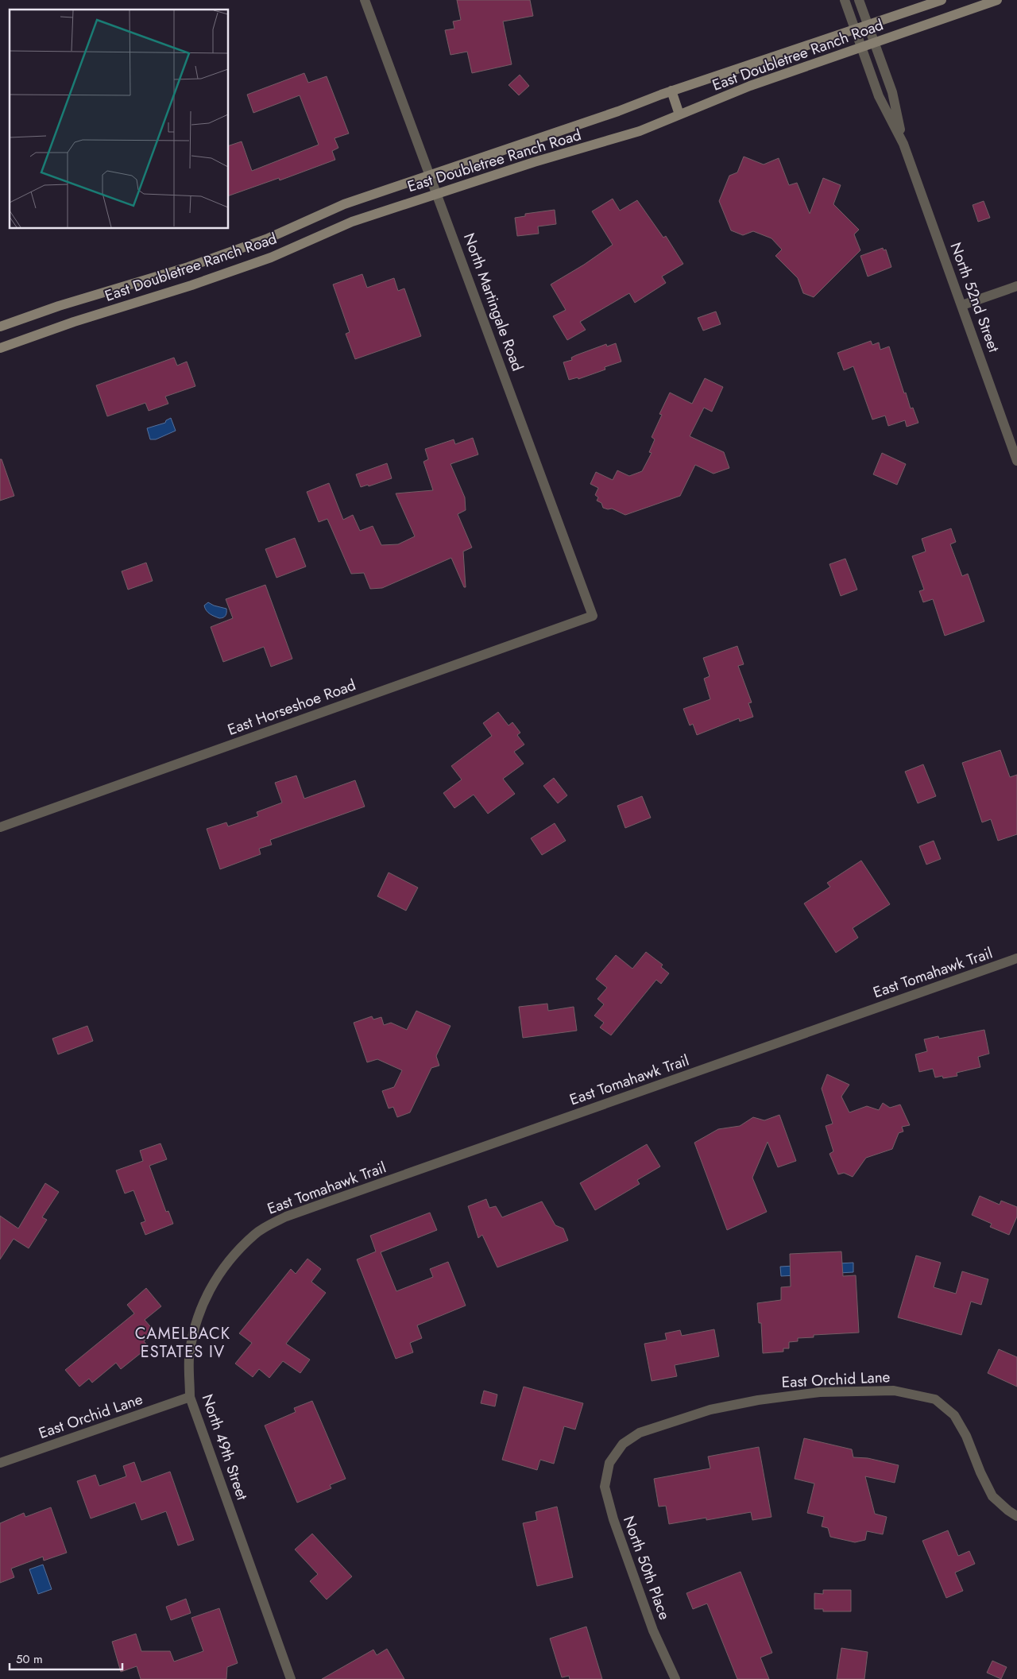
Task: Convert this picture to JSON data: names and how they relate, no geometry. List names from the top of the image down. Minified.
{"streets":{"main road":["East Doubletree Ranch Road"],"street":["North 52nd Street","North Martingale Road","East Horseshoe Road","East Tomahawk Trail","East Orchid Lane","North 49th Street","North 50th Place"]},"crossings":[["East Doubletree Ranch Road","North 52nd Street"],["East Doubletree Ranch Road","North Martingale Road"],["North Martingale Road","East Horseshoe Road"],["East Tomahawk Trail","North 49th Street"],["East Orchid Lane","North 49th Street"],["East Orchid Lane","North 50th Place"]],"districts":["CAMELBACK ESTATES IV"],"scale_bar":"50 m"}
